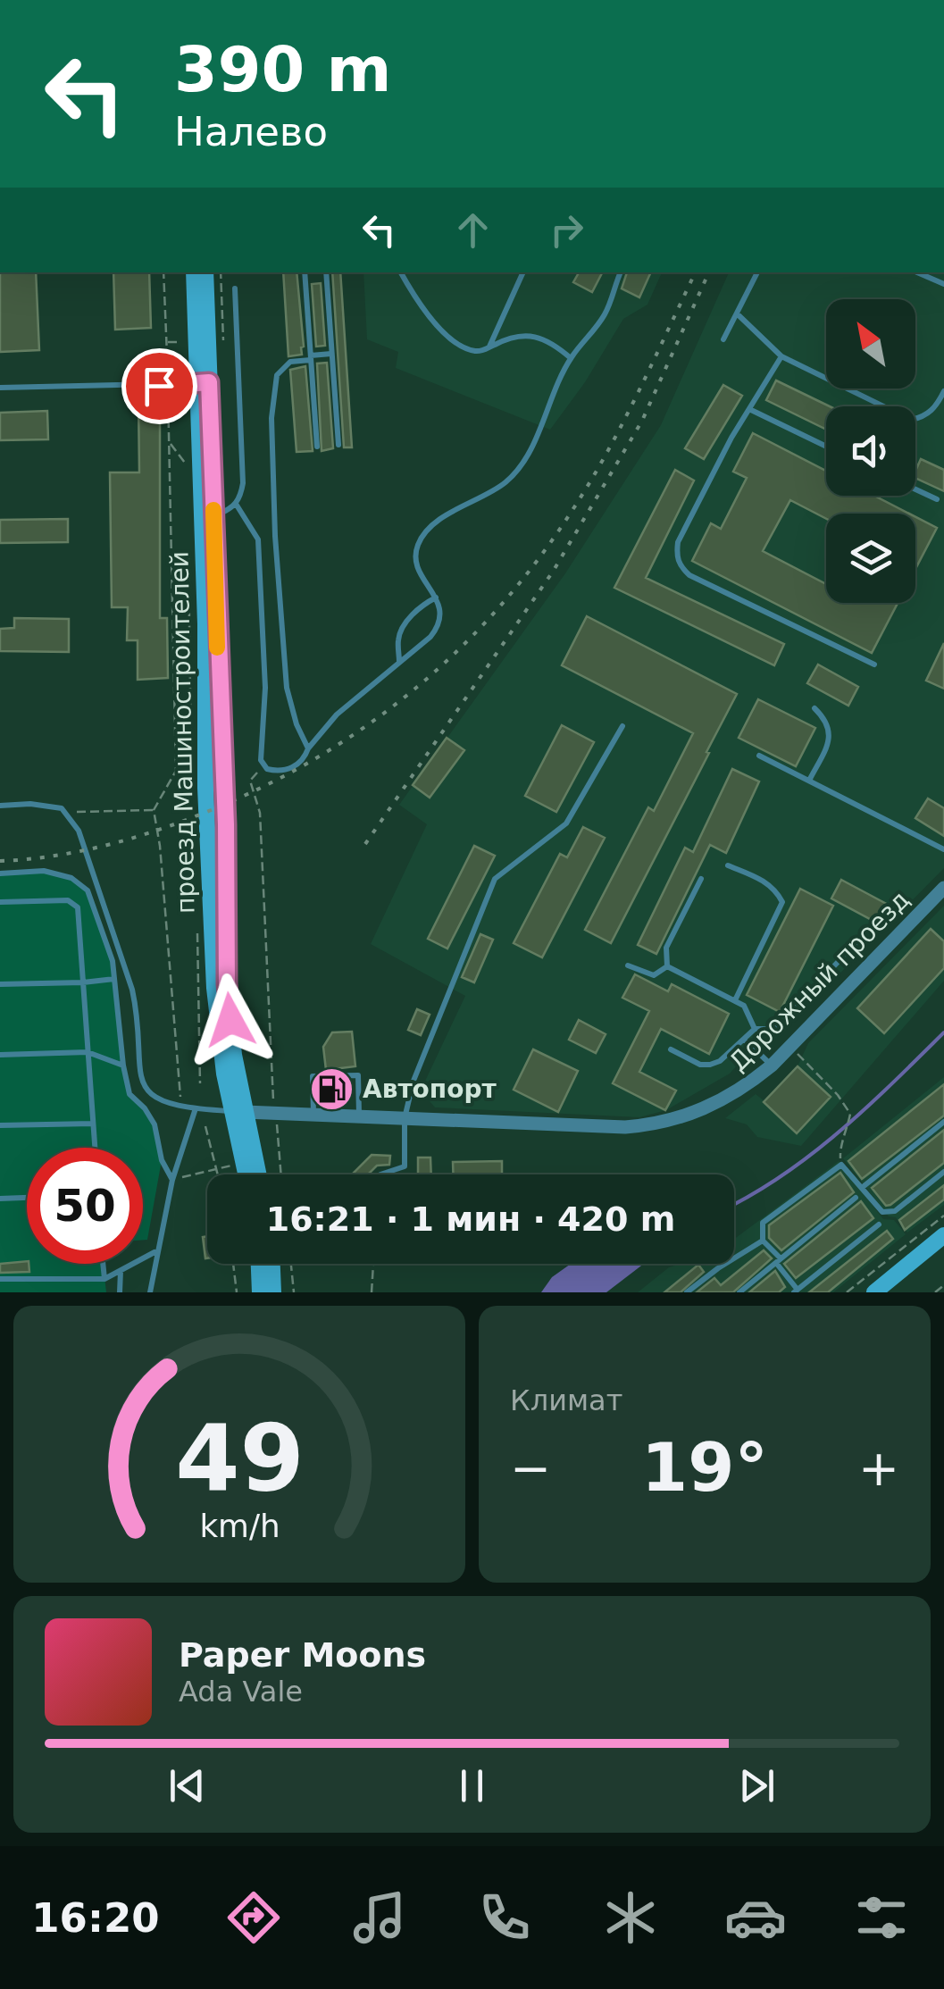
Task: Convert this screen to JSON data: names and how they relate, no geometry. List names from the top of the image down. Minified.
{"streets":{"main road":["проезд Машиностроителей"],"street":["Дорожный проезд"]},"crossings":[["проезд Машиностроителей","Дорожный проезд"]],"places":{"fuel station":["Автопорт"]},"north":"top left","page":{"turn":["390 m","Налево"],"limit":"50","trip":"16:21 · 1 мин · 420 m","tile":"Климат","heat":["−","19°","+"],"song":["Paper Moons","Ada Vale"],"tabs":"16:20","gauge":["49","km/h"]}}
